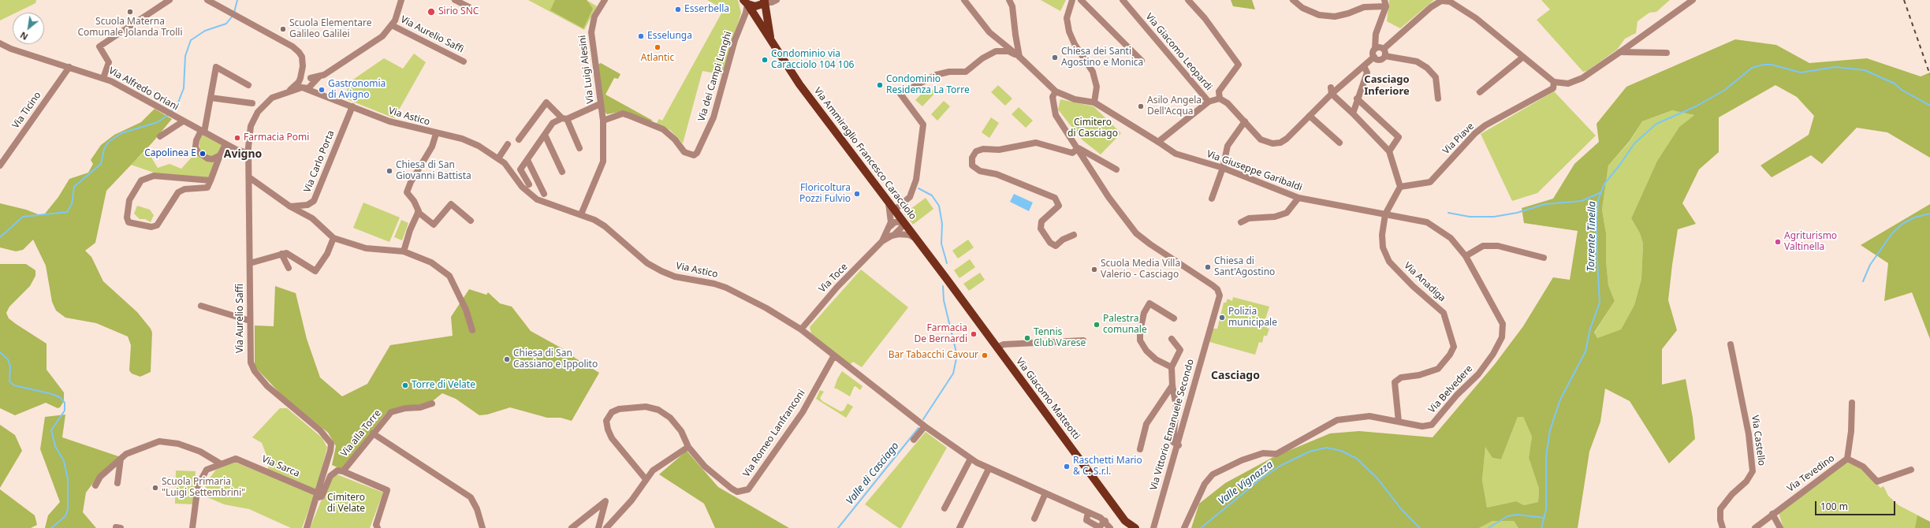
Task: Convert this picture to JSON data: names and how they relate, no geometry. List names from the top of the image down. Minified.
{"streets":{"main road":["Via Ammiraglio Francesco Caracciolo","Via Giacomo Matteotti"],"street":["Via Aurelio Saffi","Via Giacomo Leopardi","Via Luigi Alesini","Via dei Campi Lunghi","Via Alfredo Oriani","Via Ticino","Via Astico","Via Piave","Via Carlo Porta","Via Giuseppe Garibaldi","Via Toce","Via Anadiga","Via Belvedere","Via Vittorio Emanuele Secondo","Via alla Torre","Via Romeo Lanfranconi","Via Castello","Via Sarca","Via Tevedino"]},"crossings":[["Via Aurelio Saffi","Via Alfredo Oriani"],["Via Aurelio Saffi","Via Astico"],["Via Aurelio Saffi","Via Sarca"],["Via Luigi Alesini","Via dei Campi Lunghi"],["Via dei Campi Lunghi","Via Ammiraglio Francesco Caracciolo"],["Via Alfredo Oriani","Via Ticino"],["Via Astico","Via Carlo Porta"],["Via Astico","Via Toce"],["Via Astico","Via Romeo Lanfranconi"],["Via Ammiraglio Francesco Caracciolo","Via Toce"],["Via Ammiraglio Francesco Caracciolo","Via Giacomo Matteotti"],["Via Giuseppe Garibaldi","Via Anadiga"],["Via Giuseppe Garibaldi","Via Belvedere"],["Via Anadiga","Via Belvedere"]],"districts":["Casciago Inferiore","Avigno","Casciago"],"water":["Torrente Tinella","Valle di Casciago","Valle Vignazza"],"parks":["Cimitero di Casciago","Cimitero di Velate"],"places":["Esserbella","Scuola Materna Comunale Jolanda Trolli","Sirio SNC","Scuola Elementare Galileo Galilei","Esselunga","Atlantic","Chiesa dei Santi Agostino e Monica","Condominio via Caracciolo 104 106","Condominio Residenza La Torre","Gastronomia di Avigno","Asilo Angela Dell'Acqua","Farmacia Pomi","Capolinea E","Chiesa di San Giovanni Battista","Floricoltura Pozzi Fulvio","Agriturismo Valtinella","Chiesa di Sant'Agostino","Scuola Media Villa Valerio - Casciago","Polizia municipale","Palestra comunale","Farmacia De Bernardi","Tennis Club Varese","Bar Tabacchi Cavour","Chiesa di San Cassiano e Ippolito","Torre di Velate","Raschetti Mario & C. S.r.l.","Scuola Primaria \"Luigi Settembrini\""],"scale_bar":"100 m","north":"bottom left"}
